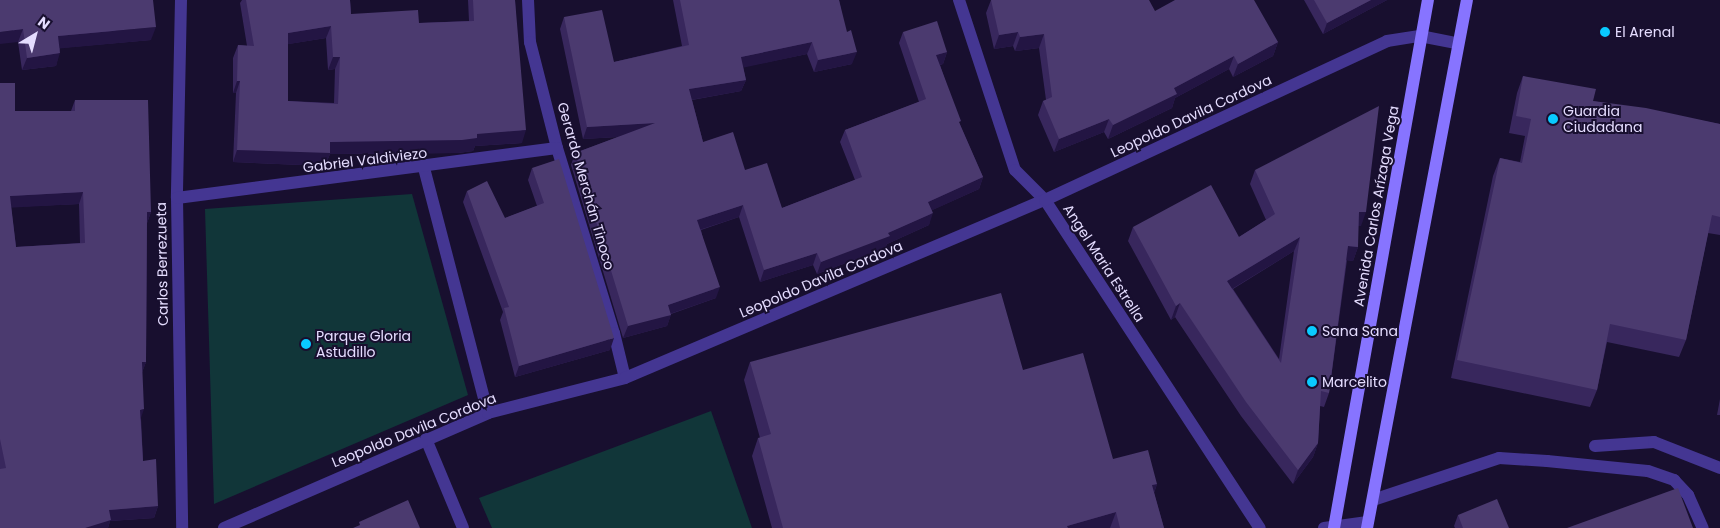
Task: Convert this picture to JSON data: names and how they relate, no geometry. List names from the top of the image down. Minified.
{"streets":{"street":["Leopoldo Davila Cordova","Gabriel Valdiviezo","Gerardo Merchán Tinoco","Avenida Carlos Arízaga Vega","Angel Maria Estrella","Carlos Berrezueta"]},"crossings":[["Leopoldo Davila Cordova","Gerardo Merchán Tinoco"],["Leopoldo Davila Cordova","Avenida Carlos Arízaga Vega"],["Leopoldo Davila Cordova","Angel Maria Estrella"],["Gabriel Valdiviezo","Gerardo Merchán Tinoco"],["Gabriel Valdiviezo","Carlos Berrezueta"]],"places":["El Arenal","Guardia Ciudadana","Sana Sana","Parque Gloria Astudillo","Marcelito"],"north":"top right"}
